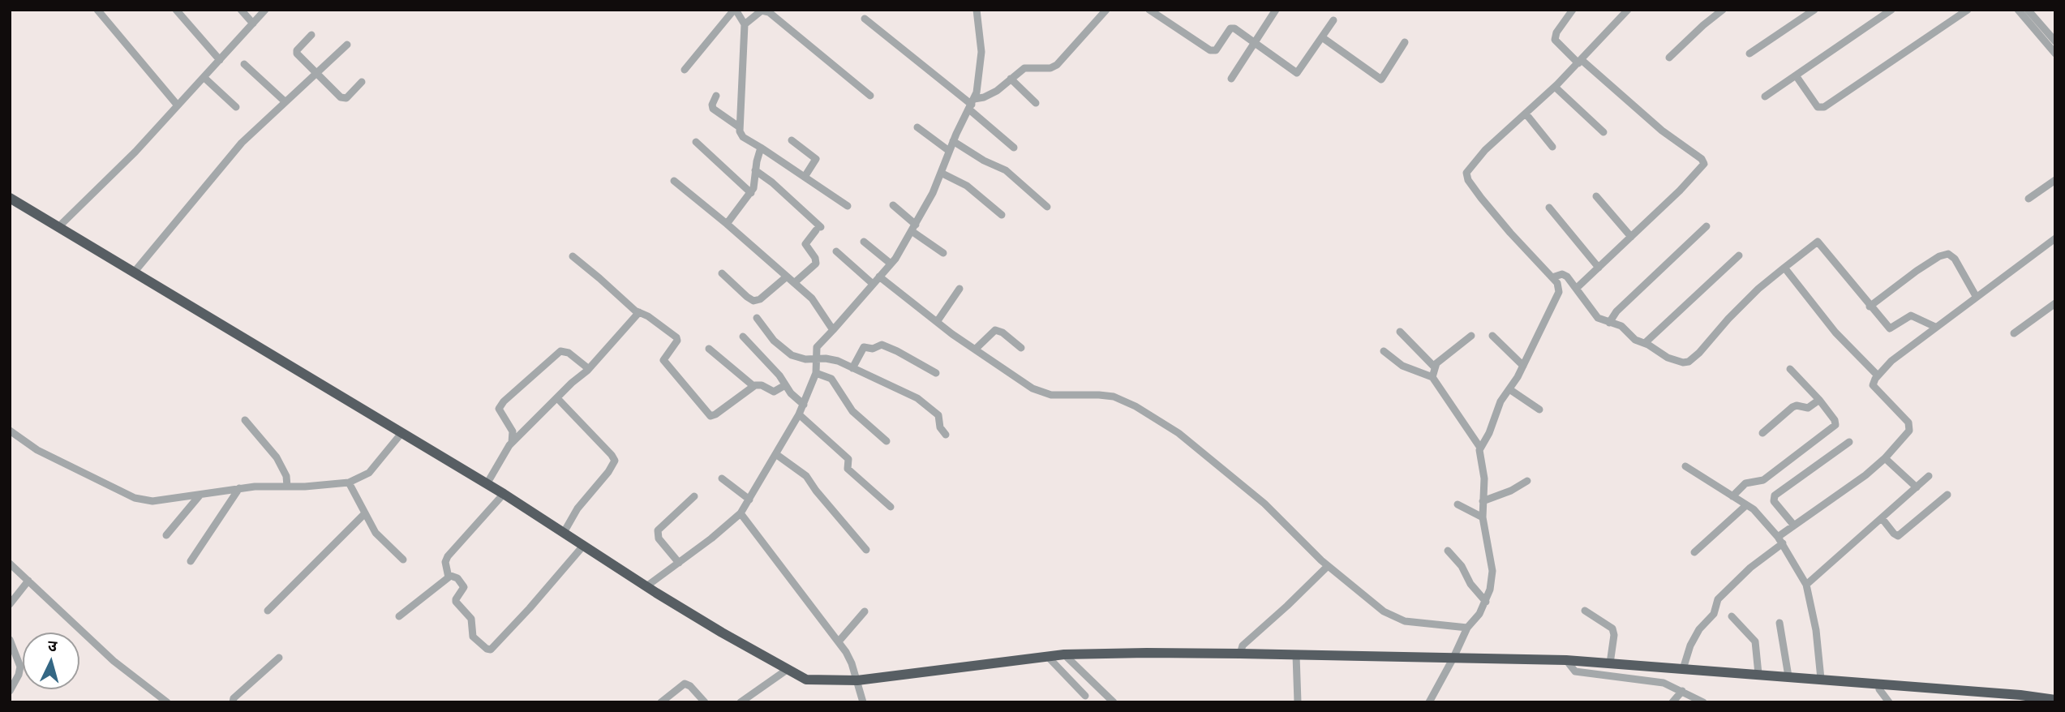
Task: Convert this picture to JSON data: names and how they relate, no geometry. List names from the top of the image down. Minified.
{"north":"top"}
